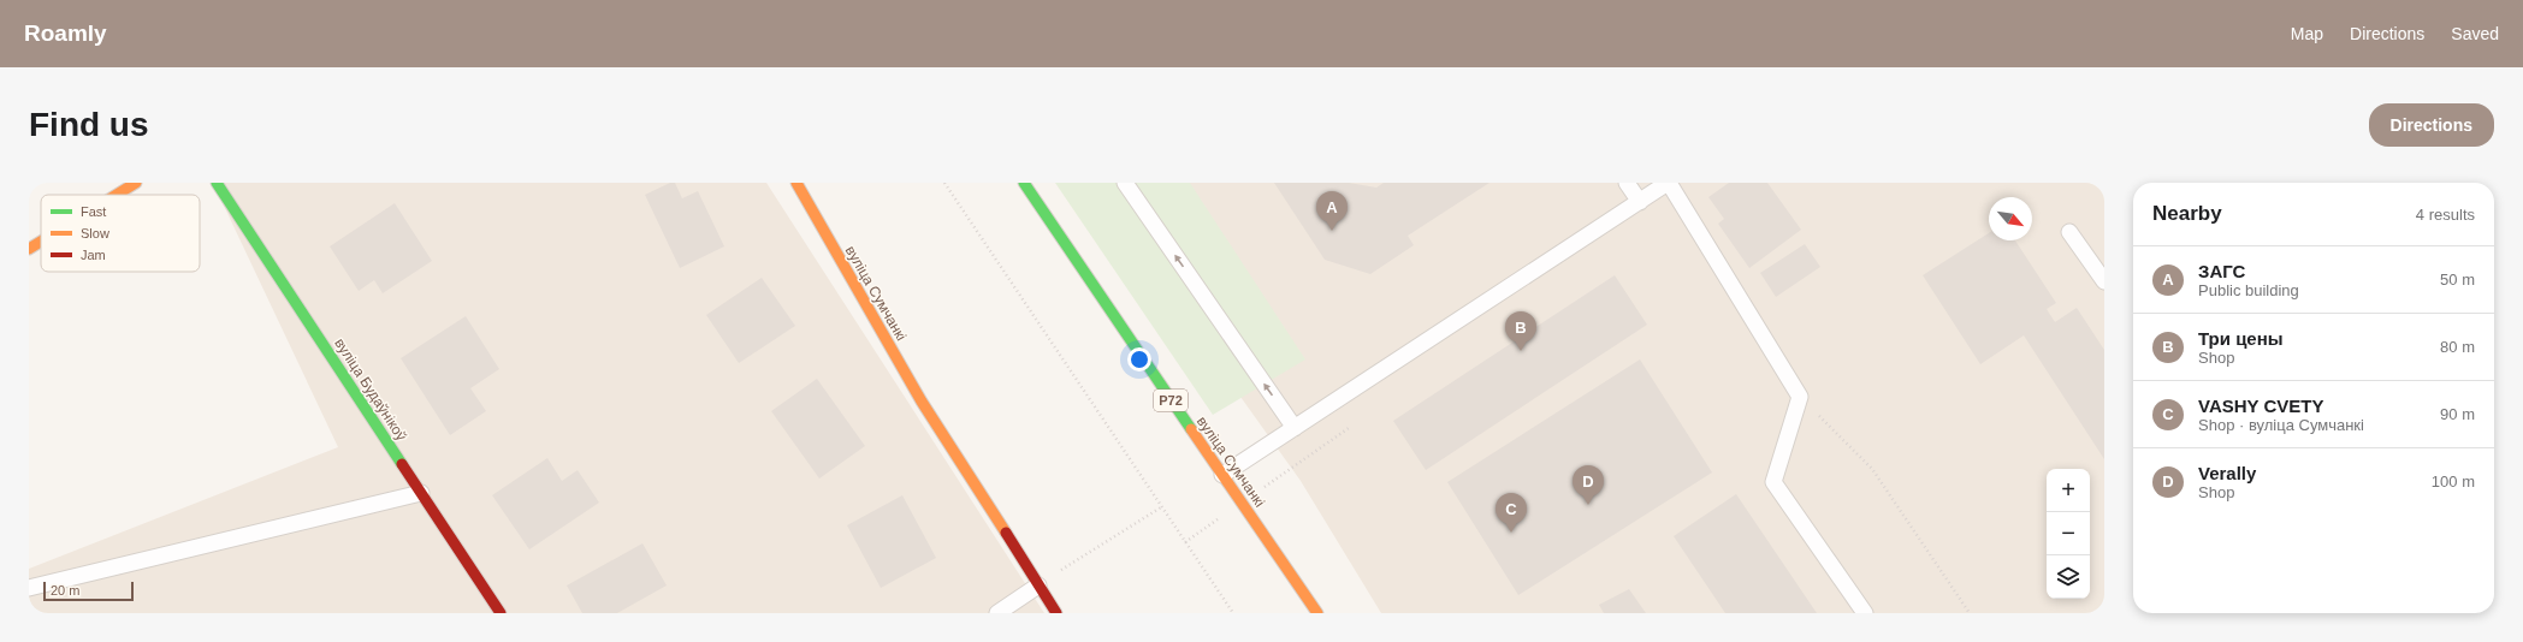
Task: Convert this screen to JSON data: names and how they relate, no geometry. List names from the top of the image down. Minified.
{"streets":{"street":["вуліца Сумчанкі","вуліца Будаўнікоў","Р72"]},"legend":["Fast","Slow","Jam"],"scale_bar":"20 m","north":"bottom right","page":{"header":"Roamly","nav":["Map","Directions","Saved"],"buttons":"Directions","title":"Find us","heading":["Nearby","4 results"],"pins":["A","B","D","C"],"list":[{"mark":"A","name":"ЗАГС","note":"Public building","value":"50 m"},{"mark":"B","name":"Три цены","note":"Shop","value":"80 m"},{"mark":"C","name":"VASHY CVETY","note":"Shop · вуліца Сумчанкі","value":"90 m"},{"mark":"D","name":"Verally","note":"Shop","value":"100 m"}],"map_buttons":["+","−"],"scale":"20 m"}}
